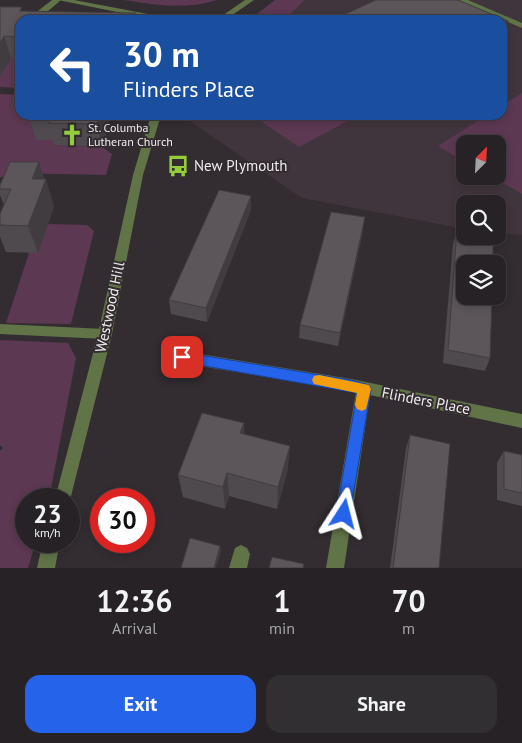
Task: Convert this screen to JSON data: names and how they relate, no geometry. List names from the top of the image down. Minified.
{"streets":{"street":["Westwood Hill","Flinders Place"]},"places":{"church":["St. Columba Lutheran Church"],"bus stop":["New Plymouth"]},"north":"top right","page":{"turn":["30 m","Flinders Place"],"speed":"23 km/h","limit":"30","eta":["12:36","Arrival","1","min","70","m"],"buttons":["Exit","Share"]}}
